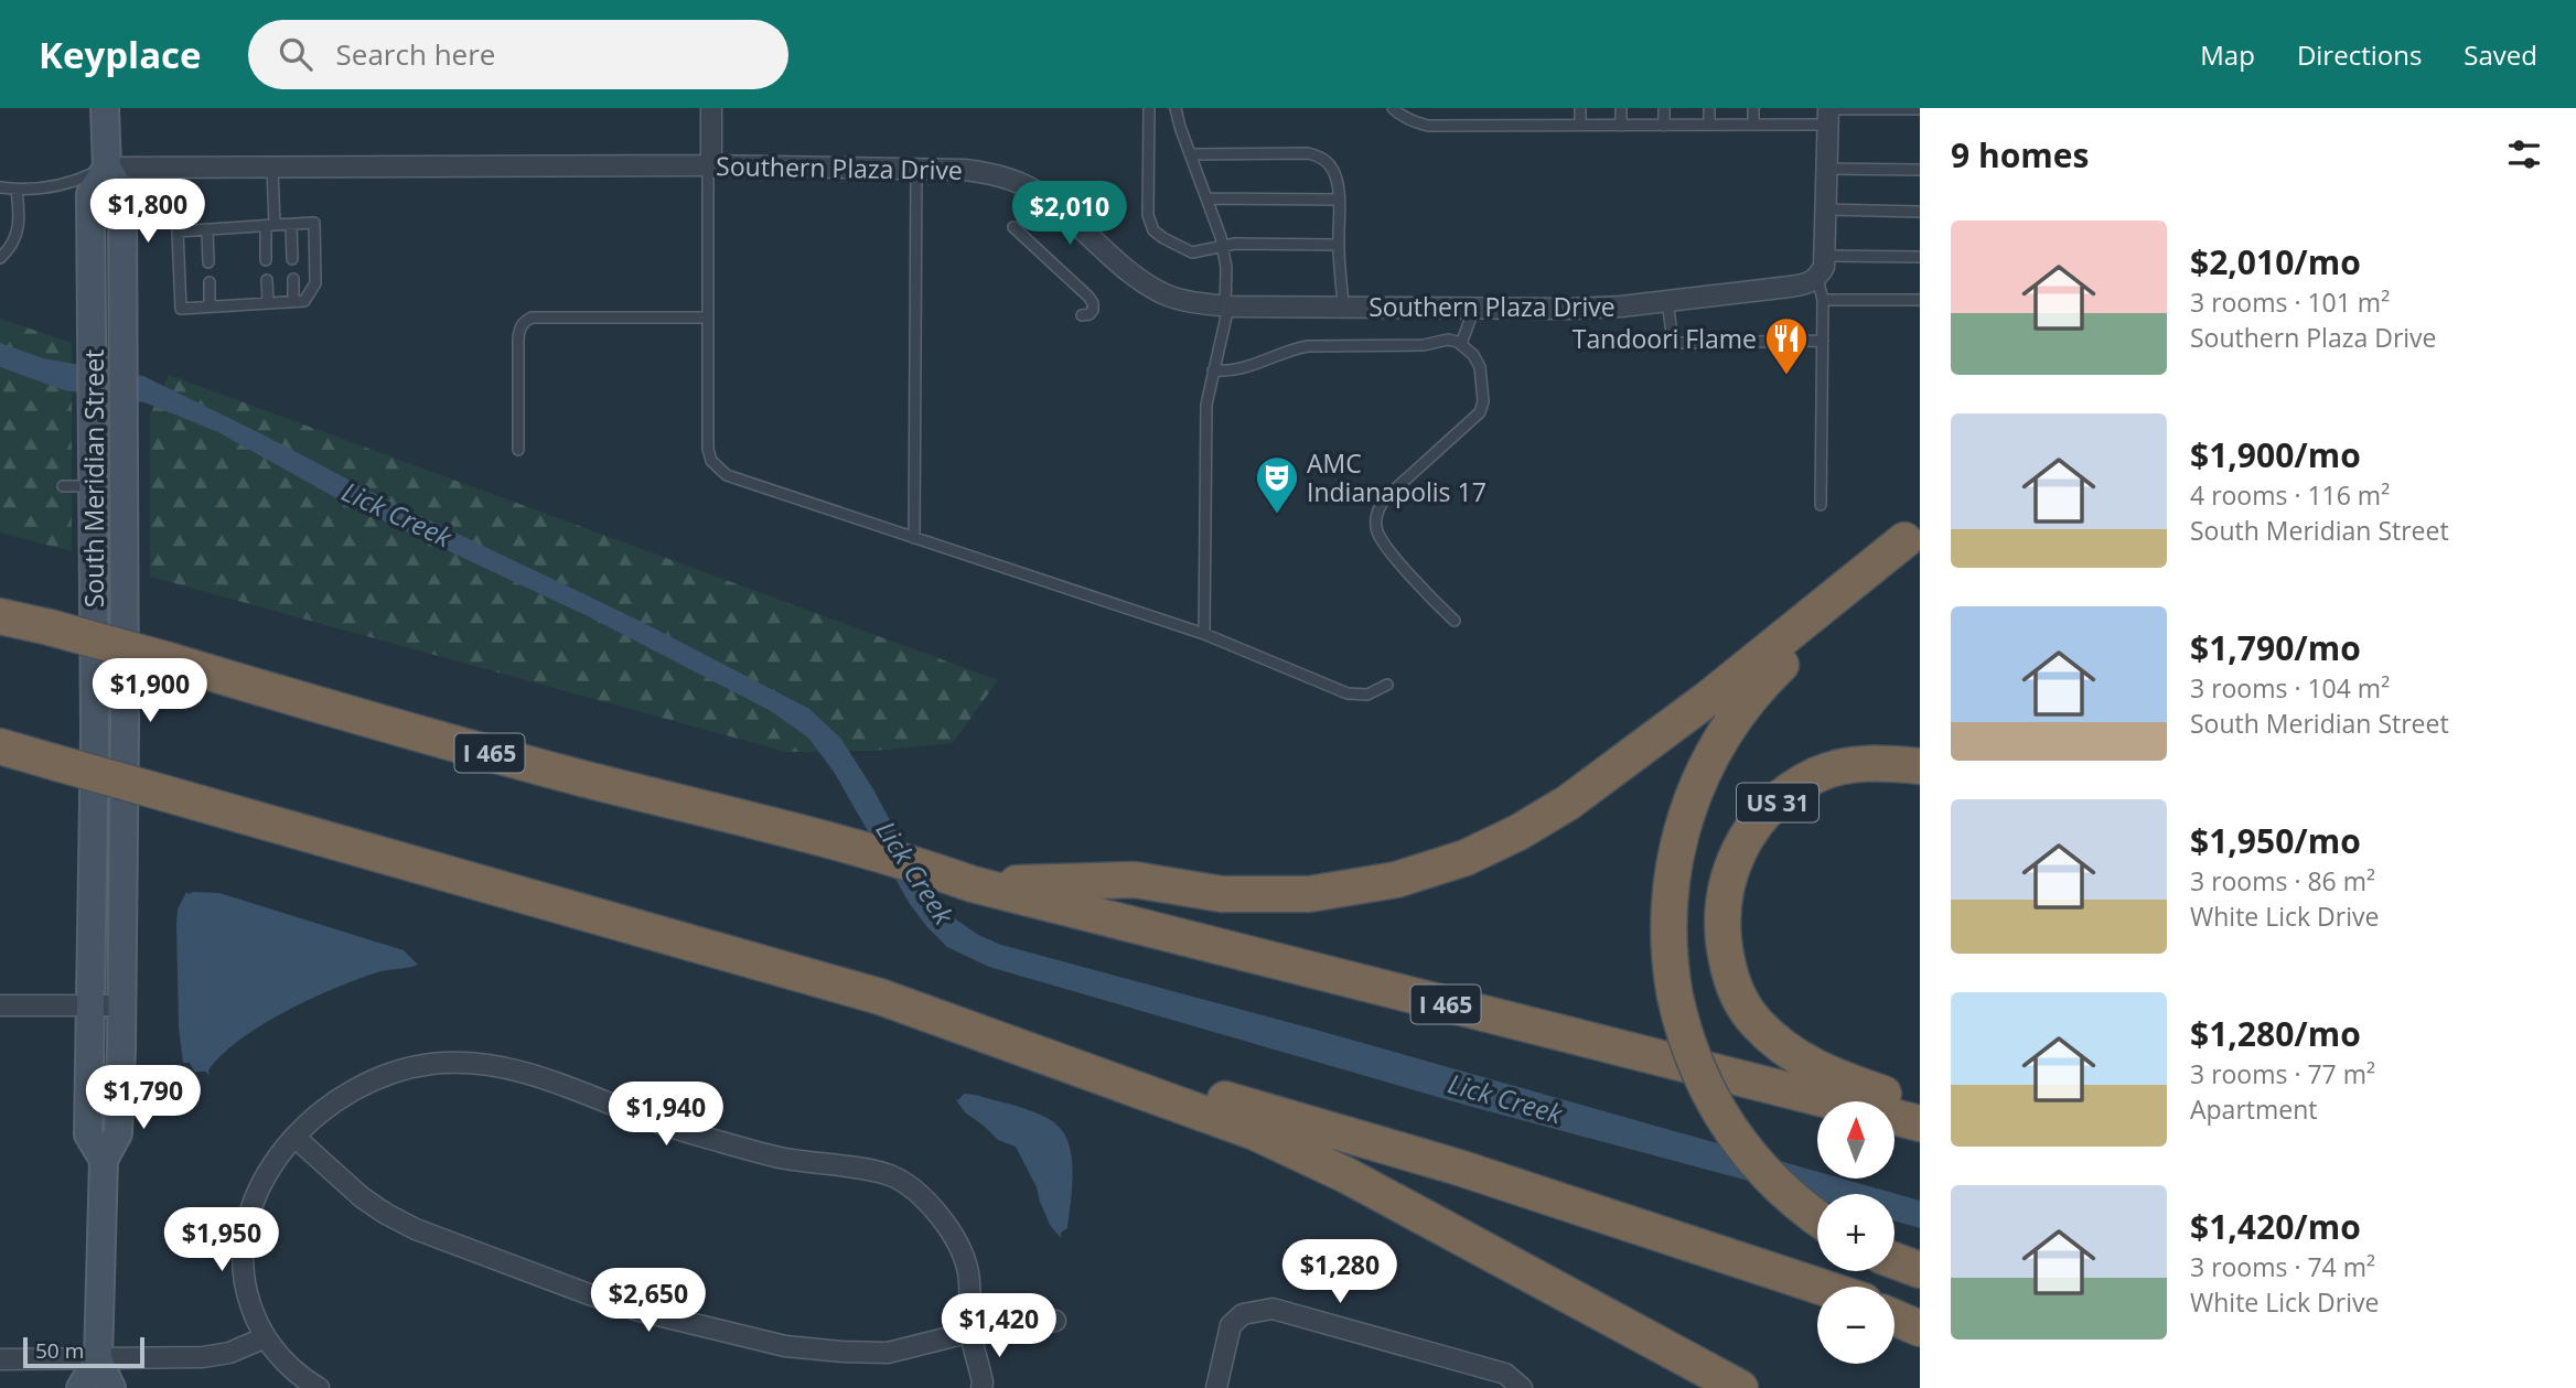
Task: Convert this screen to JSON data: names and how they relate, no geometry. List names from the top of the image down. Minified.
{"streets":{"highway":["I 465","US 31"],"main road":["South Meridian Street"],"street":["Southern Plaza Drive"]},"crossings":[["Southern Plaza Drive","South Meridian Street"]],"water":["Lick Creek"],"places":{"restaurant":["Tandoori Flame"],"theatre":["AMC Indianapolis 17"]},"scale_bar":"50 m","north":"top","page":{"header":"Keyplace","search":"Search here","nav":["Map","Directions","Saved"],"heading":"9 homes","price":["$1,800","$2,010","$1,900","$1,790","$1,940","$1,950","$1,280","$2,650","$1,420"],"list":[{"name":"$2,010/mo","note":"3 rooms · 101 m² · Southern Plaza Drive"},{"name":"$1,900/mo","note":"4 rooms · 116 m² · South Meridian Street"},{"name":"$1,790/mo","note":"3 rooms · 104 m² · South Meridian Street"},{"name":"$1,950/mo","note":"3 rooms · 86 m² · White Lick Drive"},{"name":"$1,280/mo","note":"3 rooms · 77 m² · Apartment"},{"name":"$1,420/mo","note":"3 rooms · 74 m² · White Lick Drive"}],"map_buttons":["+","−"],"scale":"50 m"}}
